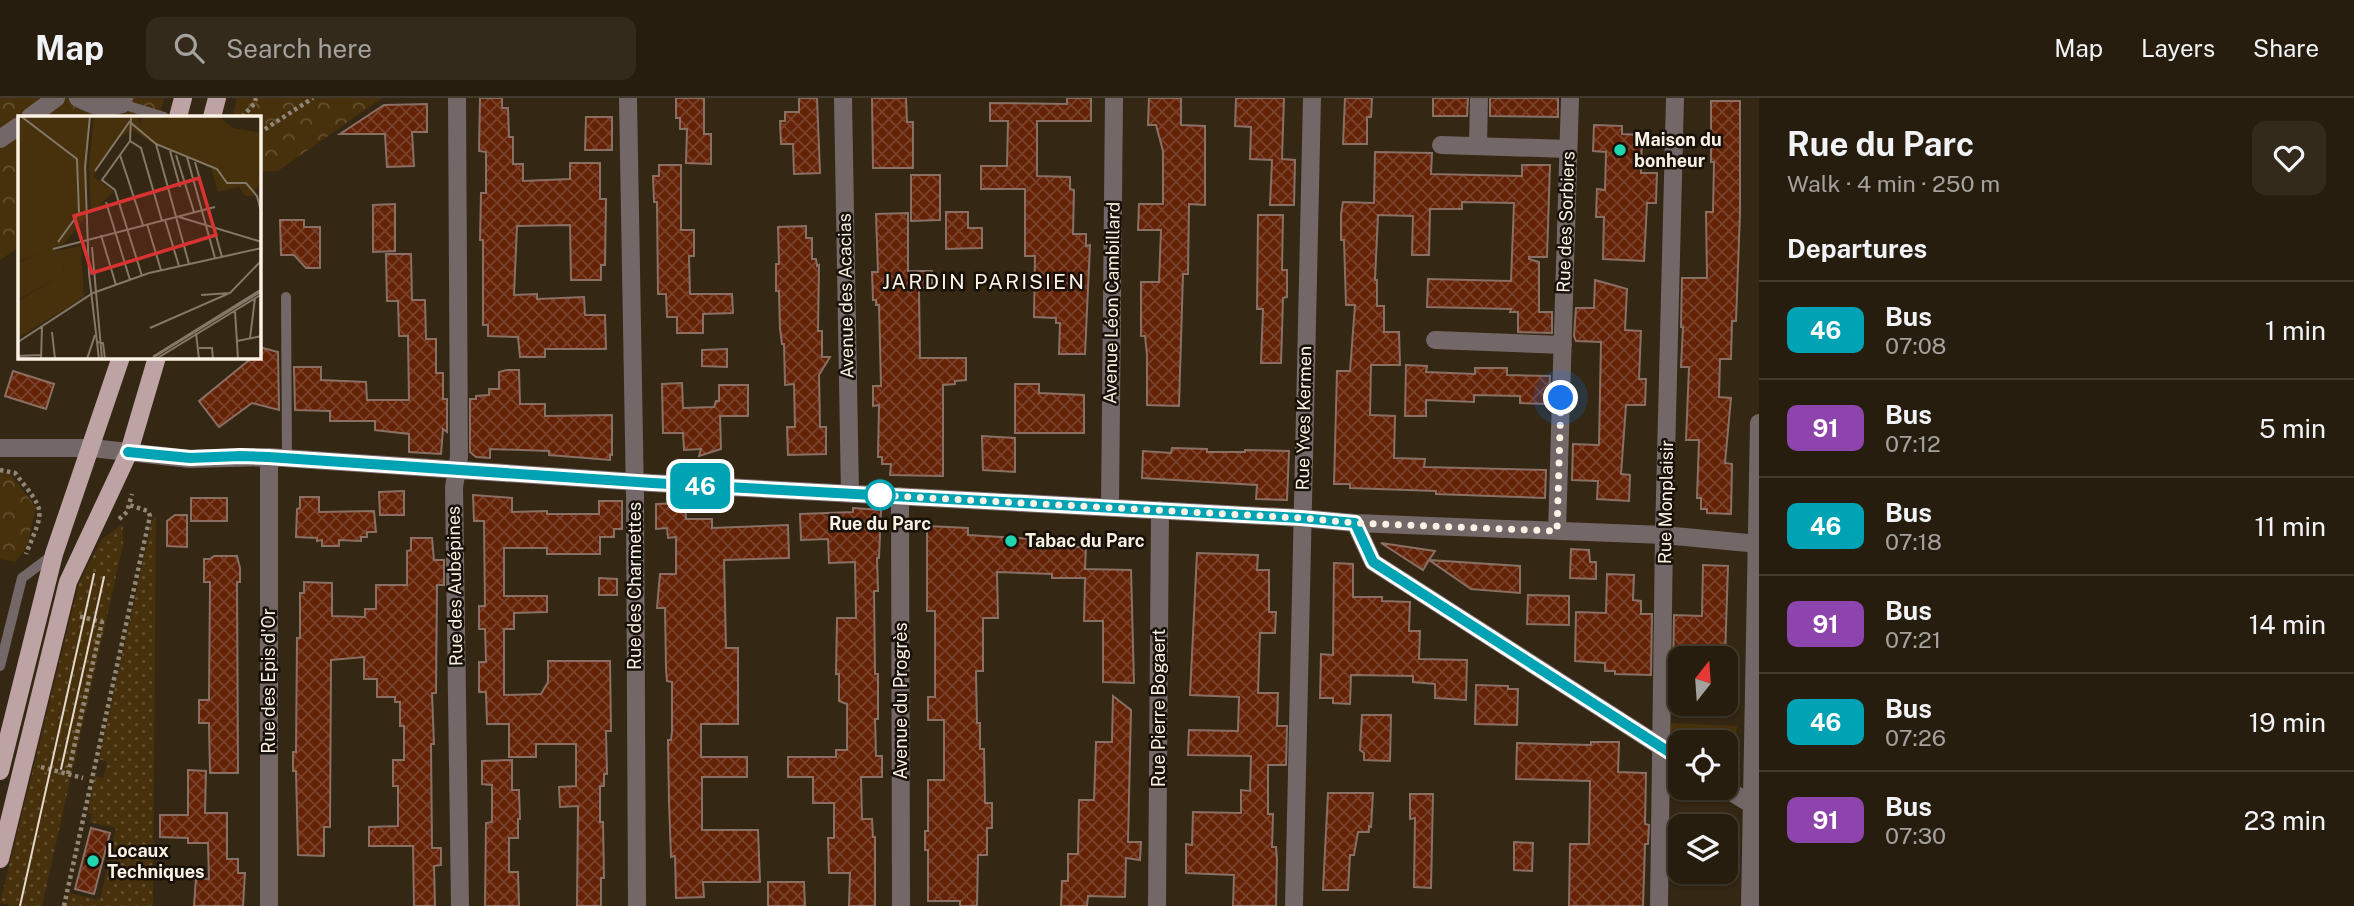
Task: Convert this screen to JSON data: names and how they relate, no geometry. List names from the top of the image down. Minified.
{"streets":{"street":["Rue des Sorbiers","Avenue des Acacias","Avenue Léon Cambillard","Rue Yves Kermen","Rue Monplaisir","Rue des Aubépines","Rue des Charmettes","Rue des Epis d'Or","Avenue du Progrès","Rue Pierre Bogaert"]},"districts":["JARDIN PARISIEN"],"places":["Maison du bonheur","Rue du Parc","Tabac du Parc","Locaux Techniques"],"lines":["bus line 46"],"north":"top","page":{"header":"Map","search":"Search here","nav":["Map","Layers","Share"],"on_map":"46","heading":[["Rue du Parc","Walk · 4 min · 250 m"],"Departures"],"list":[{"mark":"46","name":"Bus","note":"07:08","value":"1 min"},{"mark":"91","name":"Bus","note":"07:12","value":"5 min"},{"mark":"46","name":"Bus","note":"07:18","value":"11 min"},{"mark":"91","name":"Bus","note":"07:21","value":"14 min"},{"mark":"46","name":"Bus","note":"07:26","value":"19 min"},{"mark":"91","name":"Bus","note":"07:30","value":"23 min"}]}}
